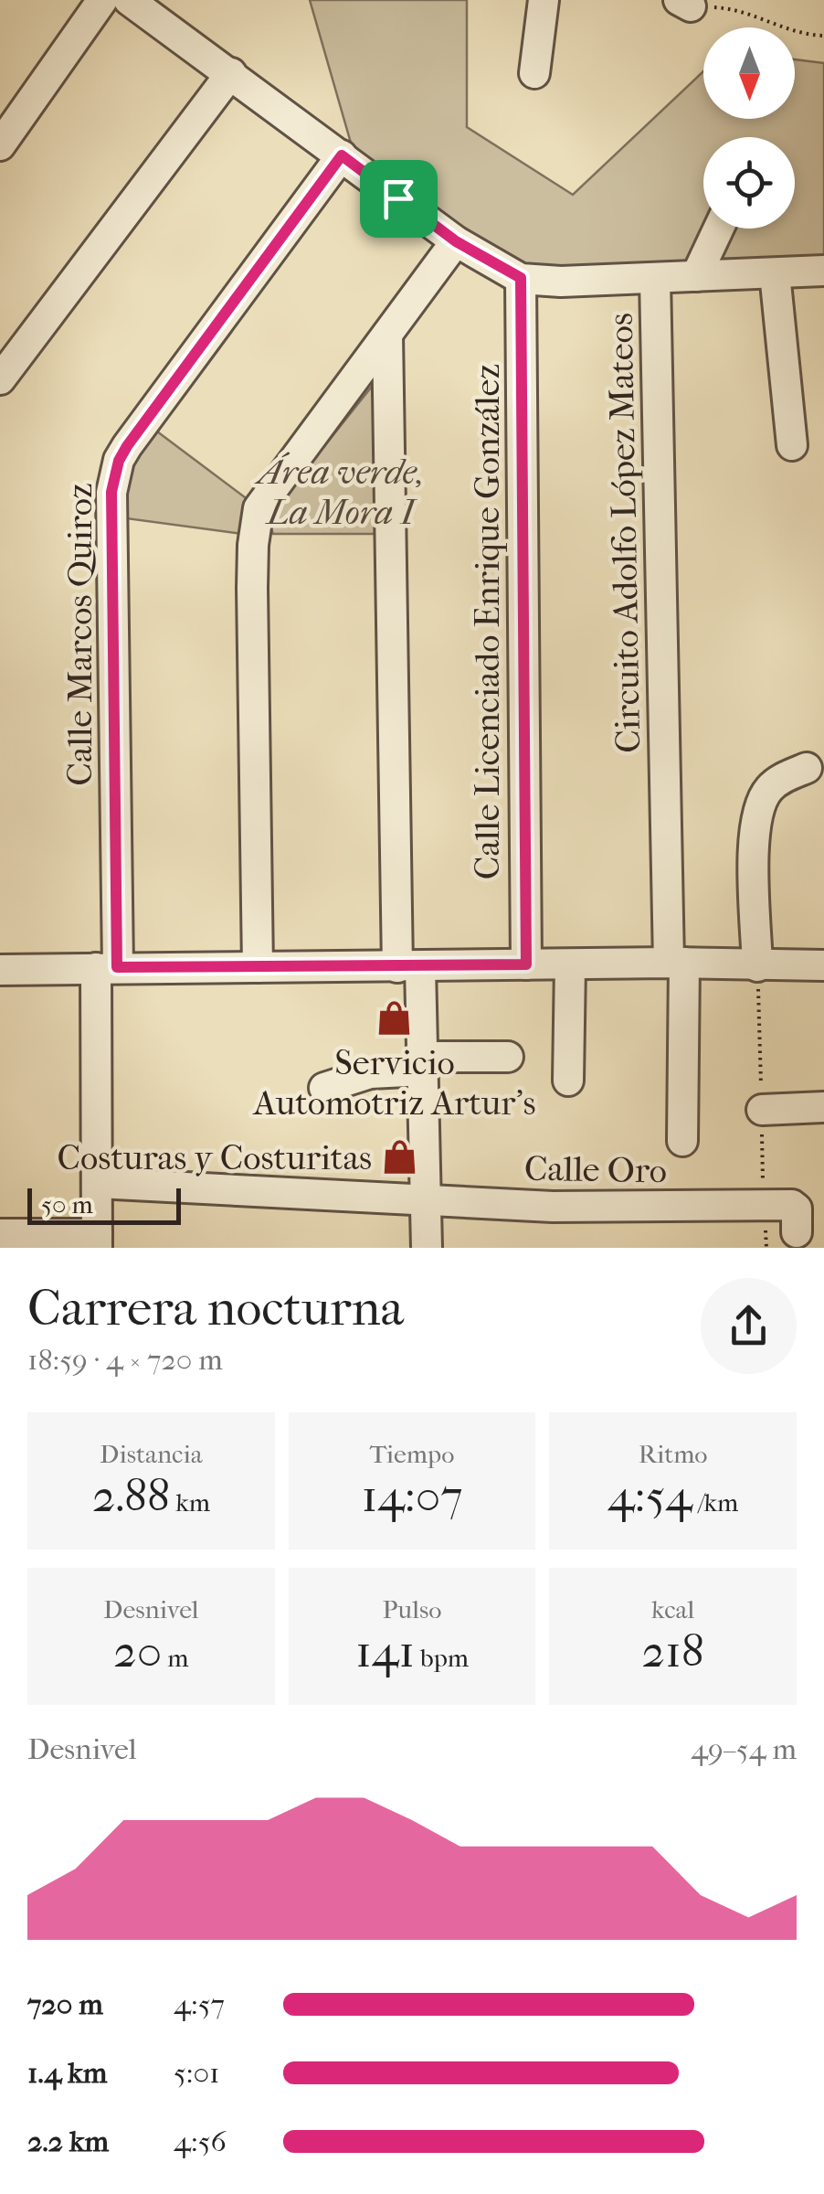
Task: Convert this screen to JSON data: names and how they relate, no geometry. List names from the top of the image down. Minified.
{"streets":{"street":["Circuito Adolfo López Mateos","Calle Licenciado Enrique González","Calle Marcos Quiroz","Calle Oro"]},"crossings":[["Circuito Adolfo López Mateos","Calle Licenciado Enrique González"],["Circuito Adolfo López Mateos","Calle Marcos Quiroz"],["Calle Marcos Quiroz","Calle Oro"]],"parks":["Área verde, La Mora I"],"places":{"shop":["Servicio Automotriz Artur's","Costuras y Costuritas"]},"scale_bar":"50 m","north":"bottom","page":{"scale":"50 m","heading":["Carrera nocturna","18:59 · 4 × 720 m"],"stats":[["Distancia","2.88 km"],["Tiempo","14:07"],["Ritmo","4:54 /km"],["Desnivel","20 m"],["Pulso","141 bpm"],["kcal","218"]],"chart":["Desnivel","49–54 m"],"list":[{"name":"720 m","note":"4:57"},{"name":"1.4 km","note":"5:01"},{"name":"2.2 km","note":"4:56"}]}}
